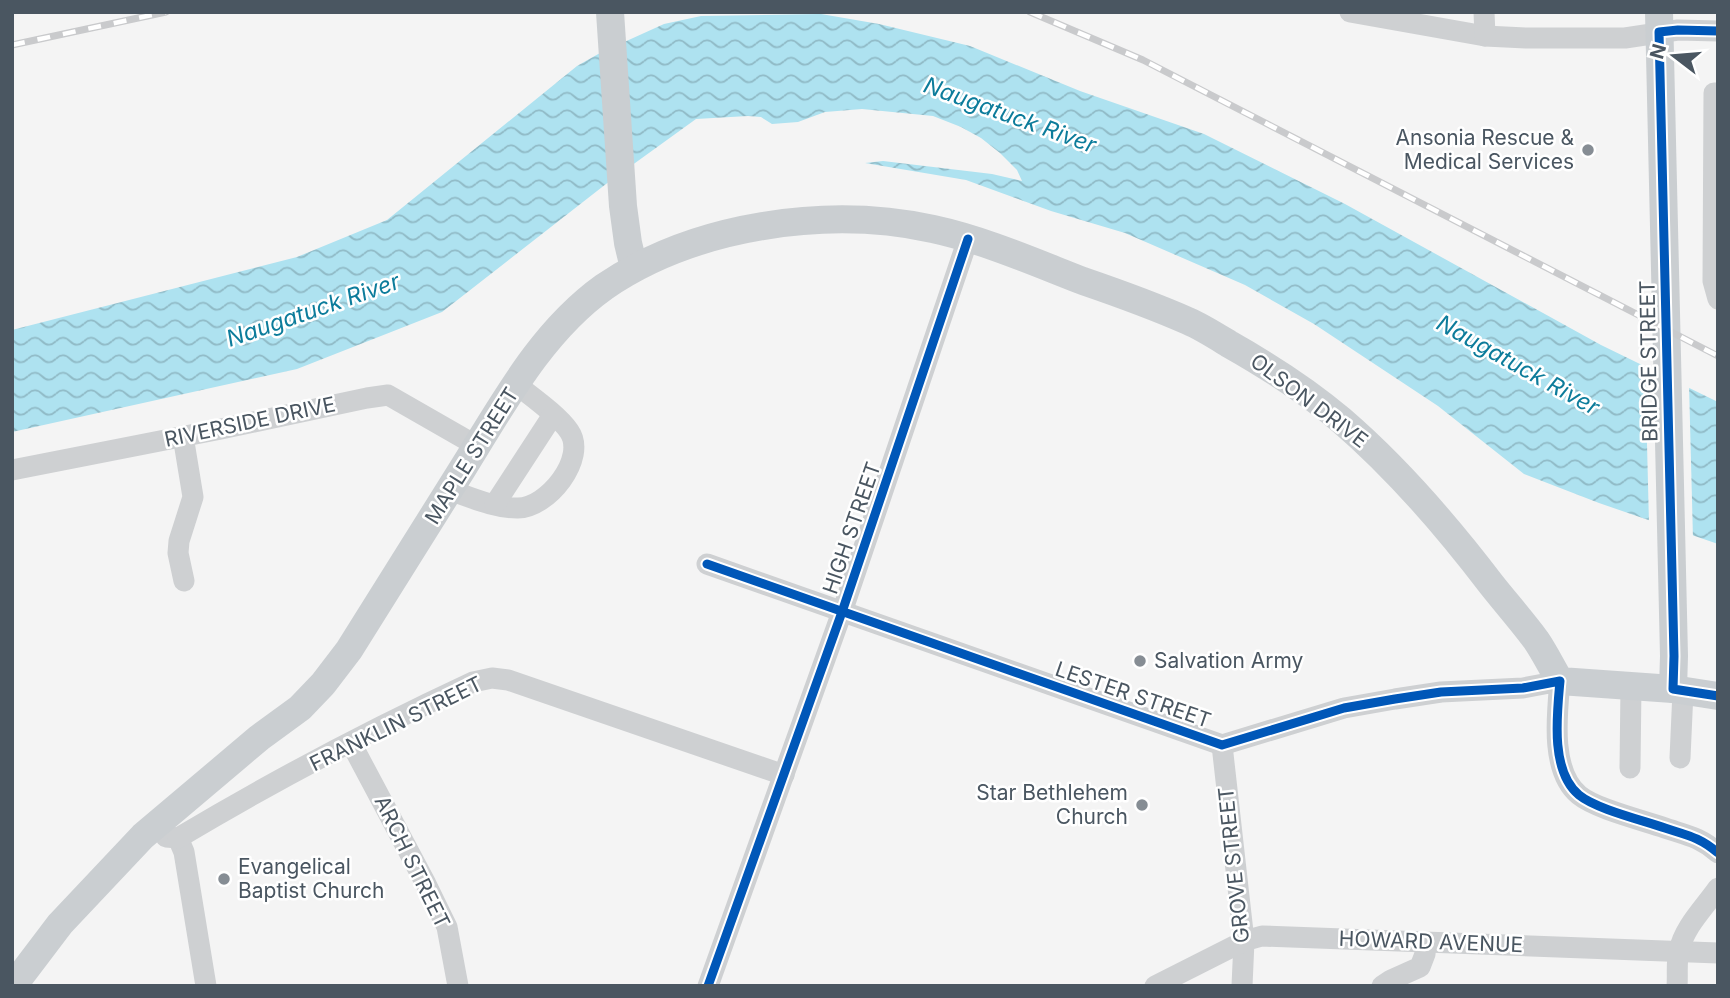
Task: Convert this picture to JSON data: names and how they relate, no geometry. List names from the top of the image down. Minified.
{"streets":{"main road":["BRIDGE STREET","OLSON DRIVE","MAPLE STREET"],"street":["RIVERSIDE DRIVE","HIGH STREET","LESTER STREET","FRANKLIN STREET","ARCH STREET","GROVE STREET","HOWARD AVENUE"]},"crossings":[["OLSON DRIVE","HIGH STREET"],["OLSON DRIVE","LESTER STREET"],["RIVERSIDE DRIVE","MAPLE STREET"],["HIGH STREET","LESTER STREET"],["HIGH STREET","FRANKLIN STREET"],["LESTER STREET","GROVE STREET"],["FRANKLIN STREET","ARCH STREET"],["GROVE STREET","HOWARD AVENUE"]],"water":["Naugatuck River"],"places":["Ansonia Rescue & Medical Services","Salvation Army","Star Bethlehem Church","Evangelical Baptist Church"],"north":"left"}
